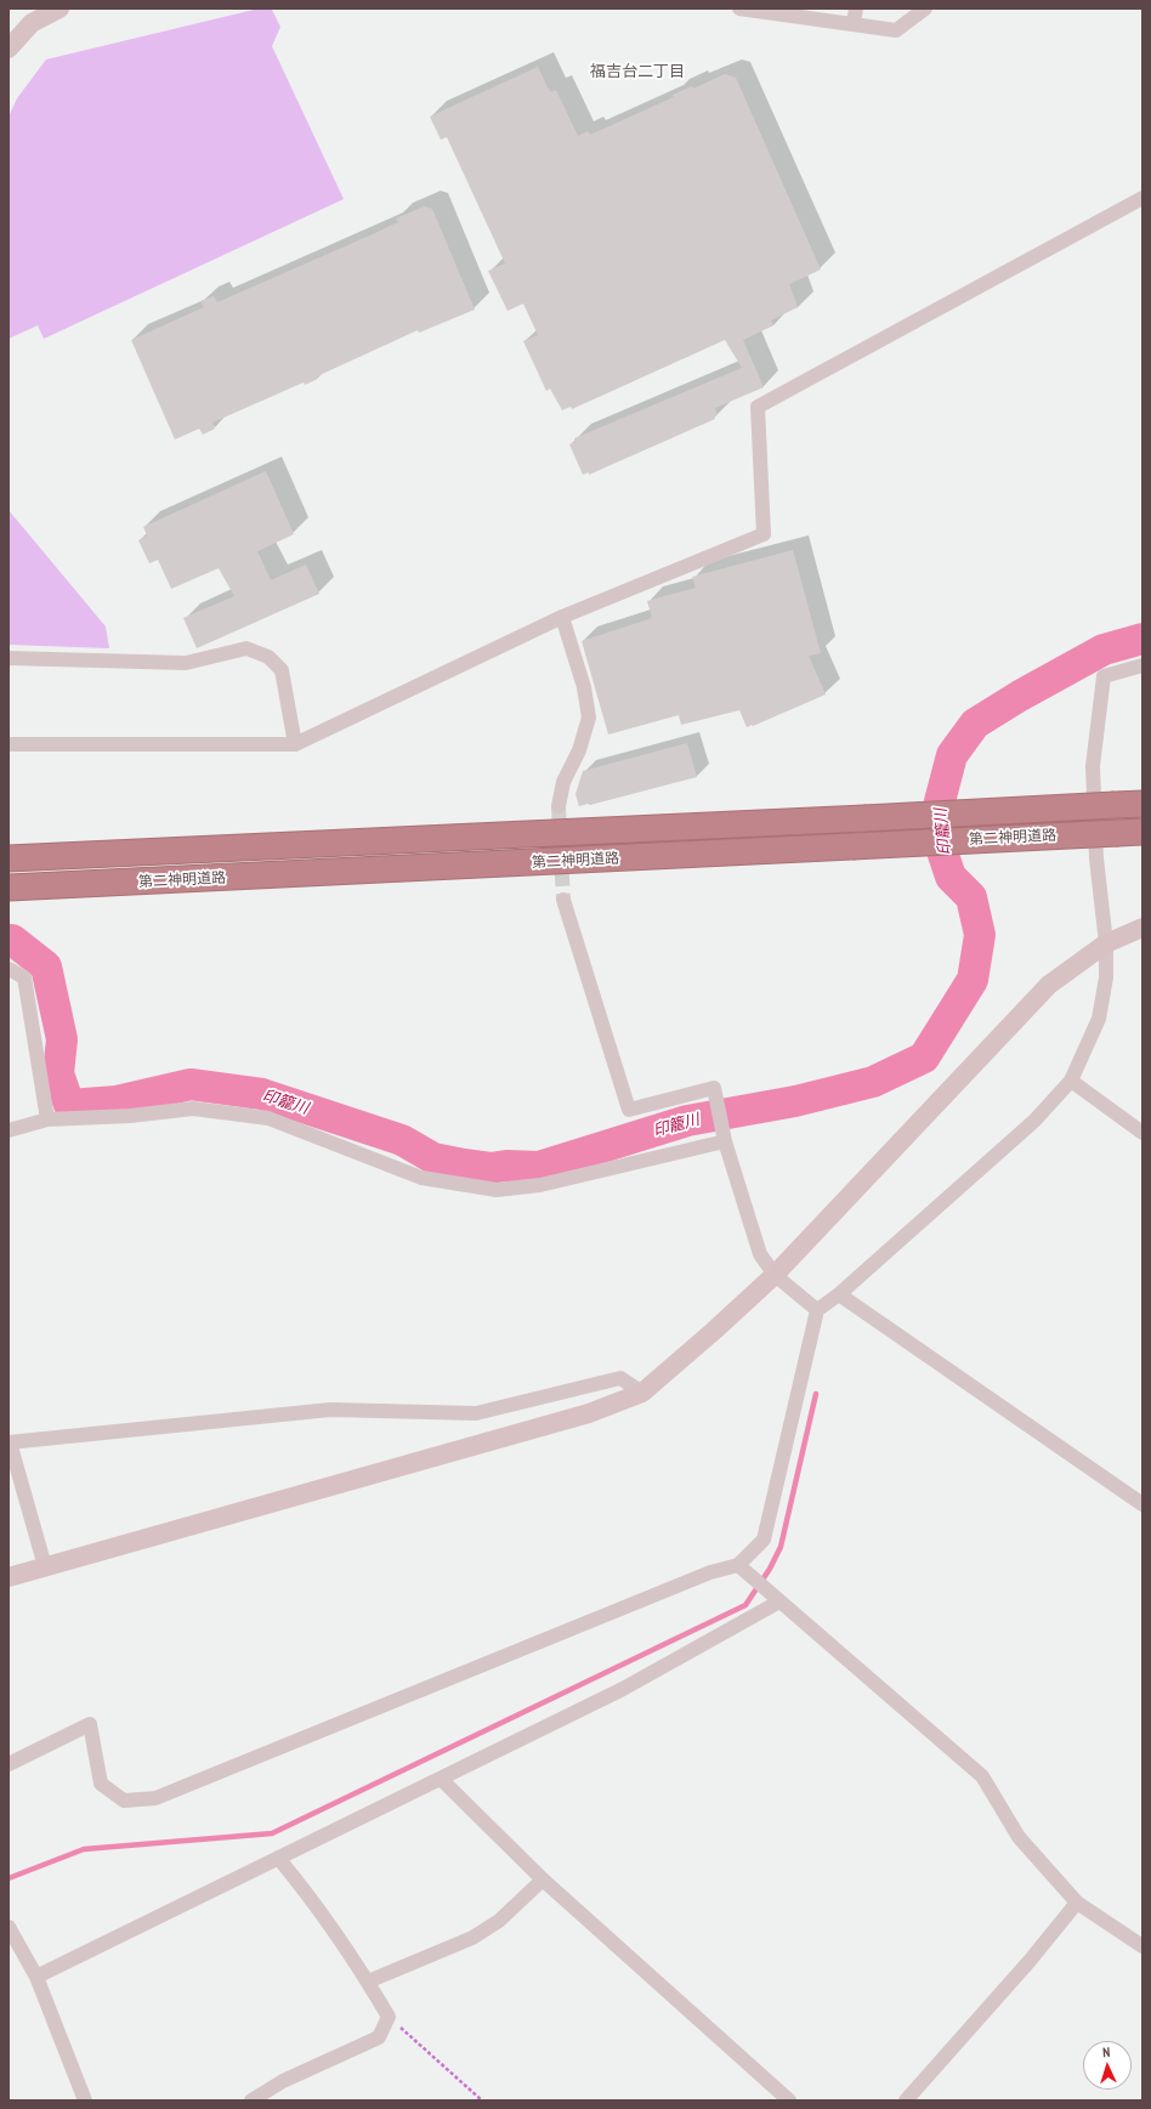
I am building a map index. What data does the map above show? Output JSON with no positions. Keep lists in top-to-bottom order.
{
  "streets": {
    "highway": ["第二神明道路"]
  },
  "districts": ["福吉台二丁目"],
  "water": ["印籠川"],
  "north": "top"
}
